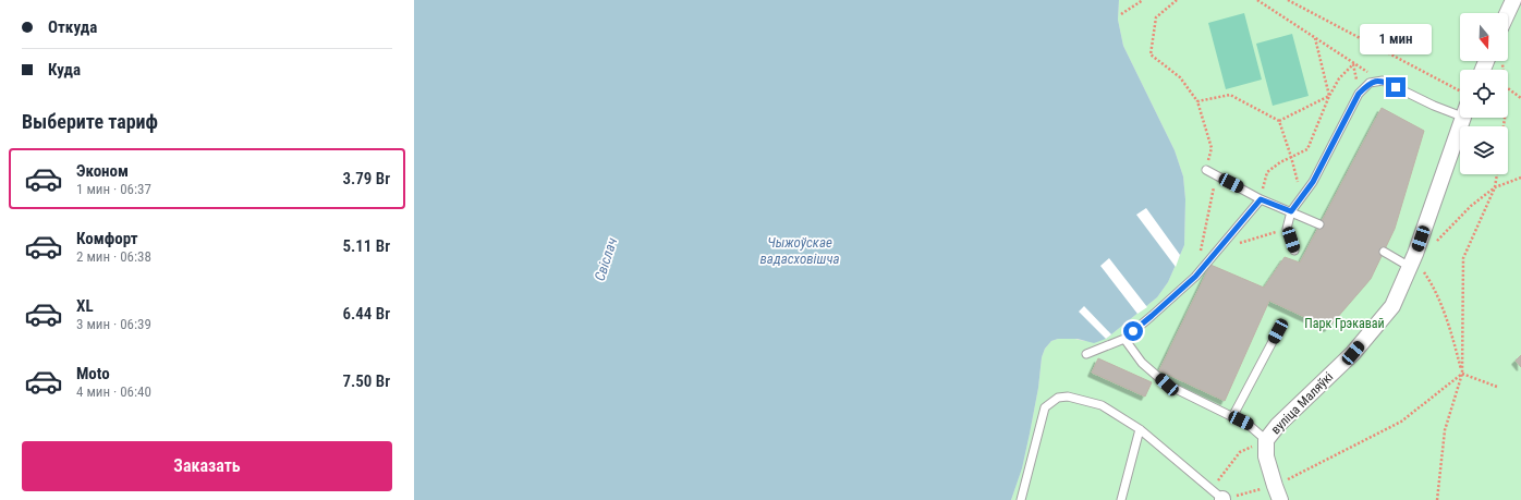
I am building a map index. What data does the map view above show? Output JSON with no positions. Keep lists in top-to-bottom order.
{
  "streets": {
    "street": ["вуліца Маляўкі"]
  },
  "water": ["Чыжоўскае вадасховішча", "Свіслач"],
  "parks": ["Парк Грэкавай"],
  "north": "bottom",
  "page": {
    "banner": ["Откуда", "Куда"],
    "bubble": "1 мин",
    "heading": "Выберите тариф",
    "list": [
      {
        "name": "Эконом",
        "note": "1 мин · 06:37",
        "value": "3.79 Br"
      },
      {
        "name": "Комфорт",
        "note": "2 мин · 06:38",
        "value": "5.11 Br"
      },
      {
        "name": "XL",
        "note": "3 мин · 06:39",
        "value": "6.44 Br"
      },
      {
        "name": "Moto",
        "note": "4 мин · 06:40",
        "value": "7.50 Br"
      }
    ],
    "buttons": "Заказать"
  }
}
